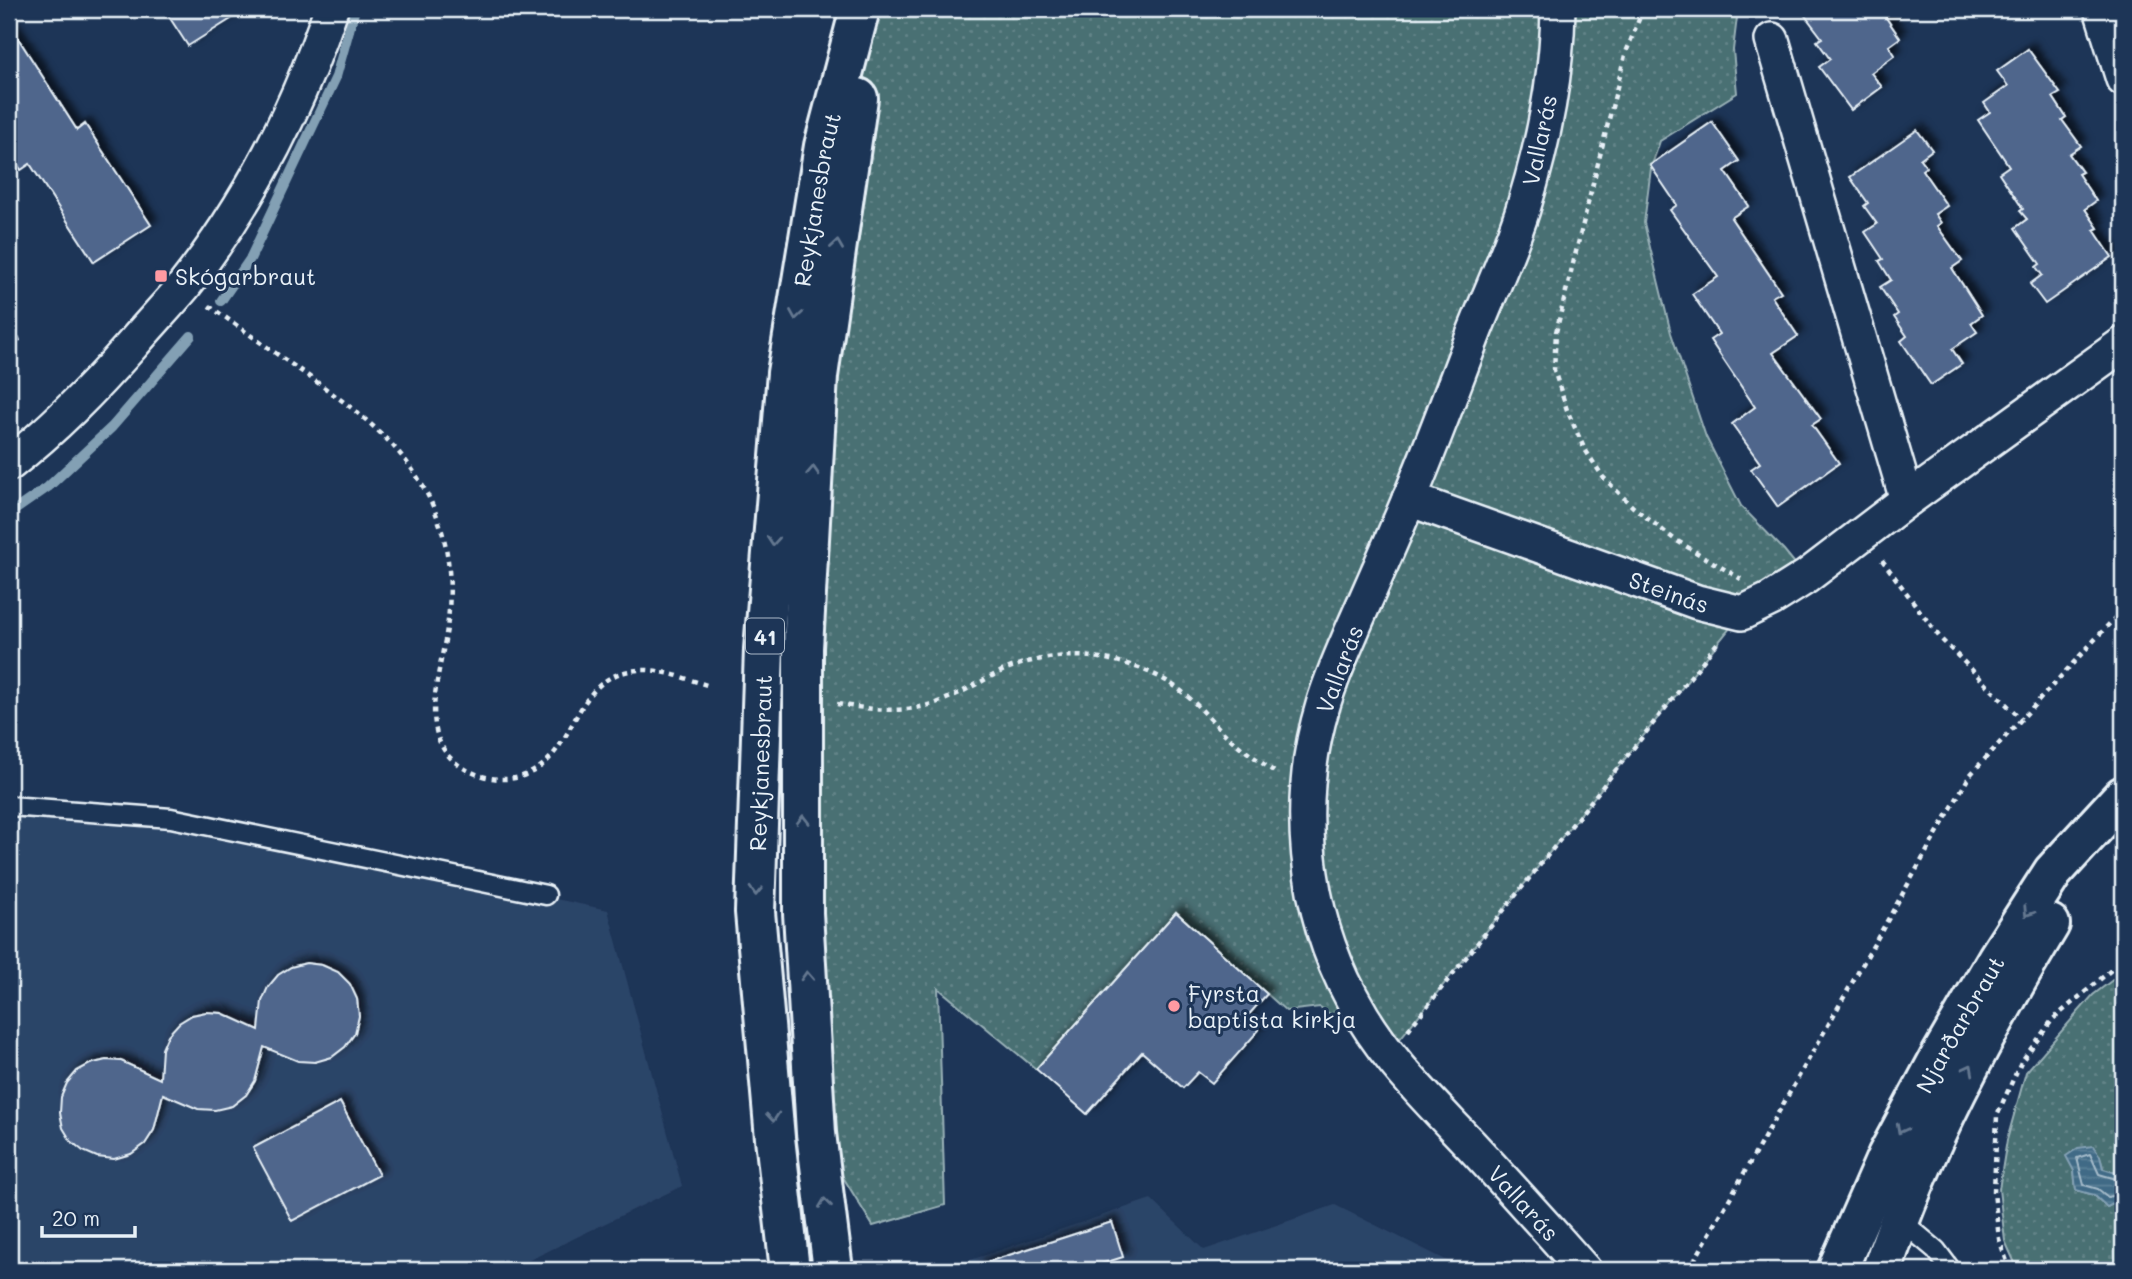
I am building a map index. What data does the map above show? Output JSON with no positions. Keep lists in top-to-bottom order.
{
  "streets": {
    "main road": ["Reykjanesbraut", "41", "Njarðarbraut"],
    "street": ["Vallarás", "Steinás"]
  },
  "crossings": [
    ["Vallarás", "Steinás"]
  ],
  "places": {
    "transit": ["Skógarbraut"],
    "other": ["Fyrsta baptista kirkja"]
  },
  "scale_bar": "20 m"
}
